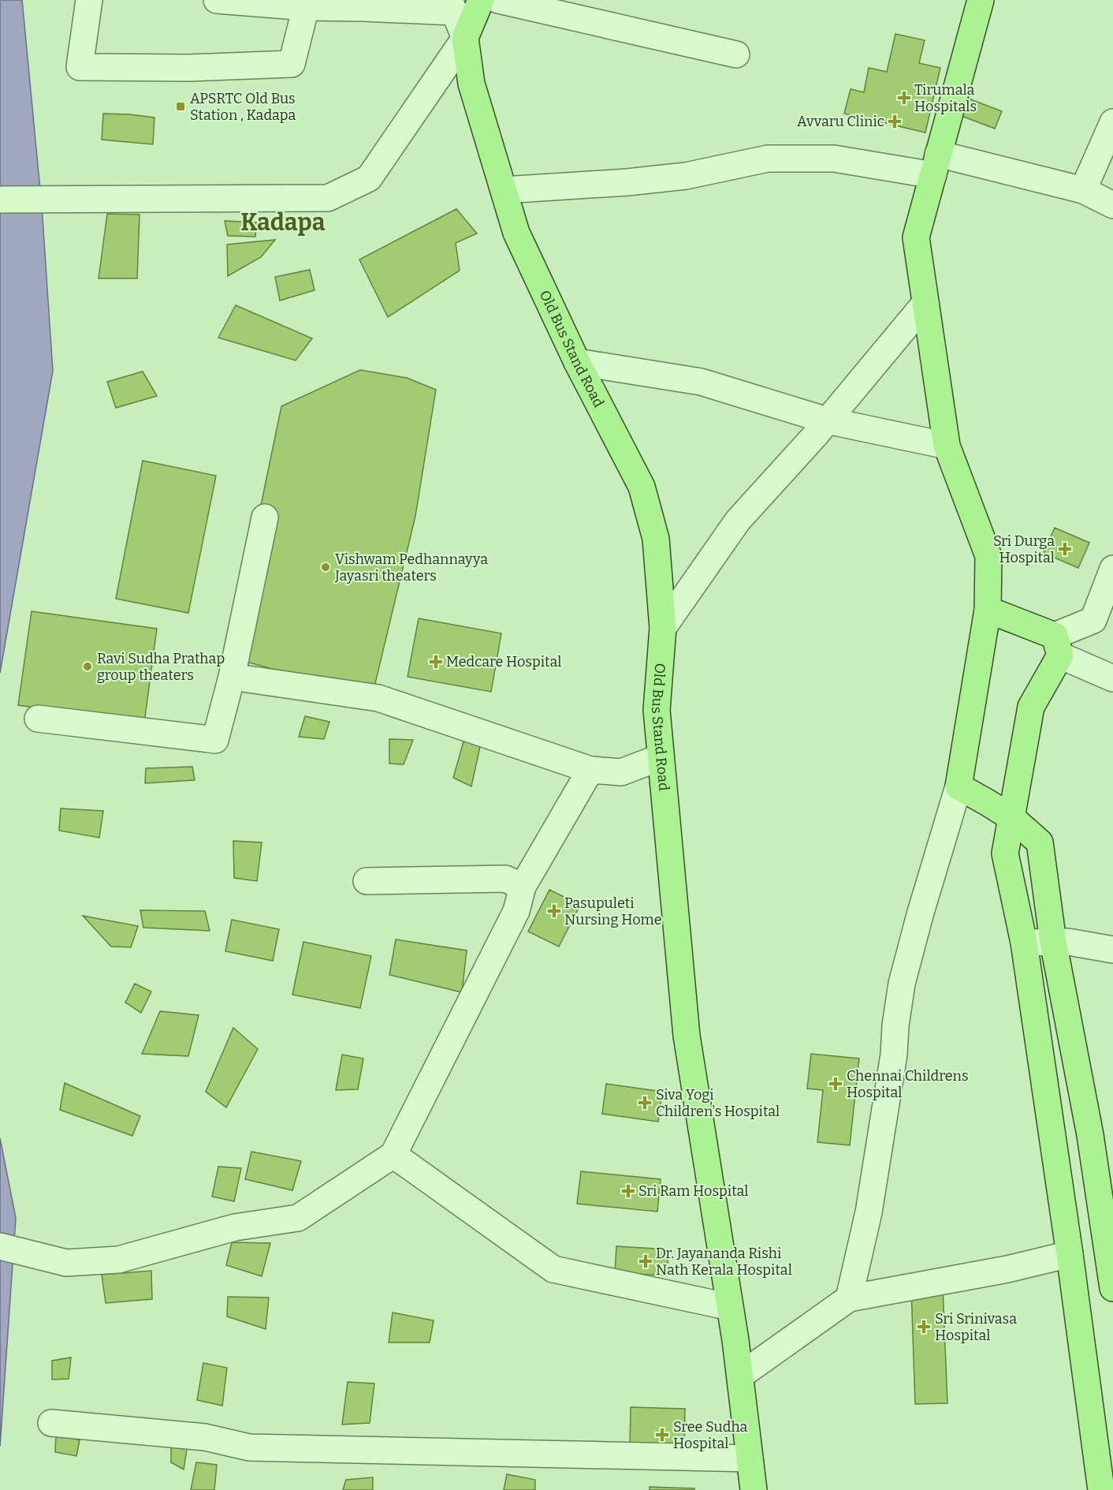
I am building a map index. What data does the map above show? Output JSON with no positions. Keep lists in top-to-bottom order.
{
  "streets": {
    "main road": ["Old Bus Stand Road"]
  },
  "districts": ["Kadapa"],
  "places": {
    "health": [
      "Tirumala Hospitals",
      "Avvaru Clinic",
      "Sri Durga Hospital",
      "Medcare Hospital",
      "Pasupuleti Nursing Home",
      "Chennai Childrens Hospital",
      "Siva Yogi Children's Hospital",
      "Sri Ram Hospital",
      "Dr. Jayananda Rishi Nath Kerala Hospital",
      "Sri Srinivasa Hospital",
      "Sree Sudha Hospital"
    ],
    "transit": ["APSRTC Old Bus Station , Kadapa"],
    "other": ["Vishwam Pedhannayya Jayasri theaters", "Ravi Sudha Prathap group theaters"]
  }
}
